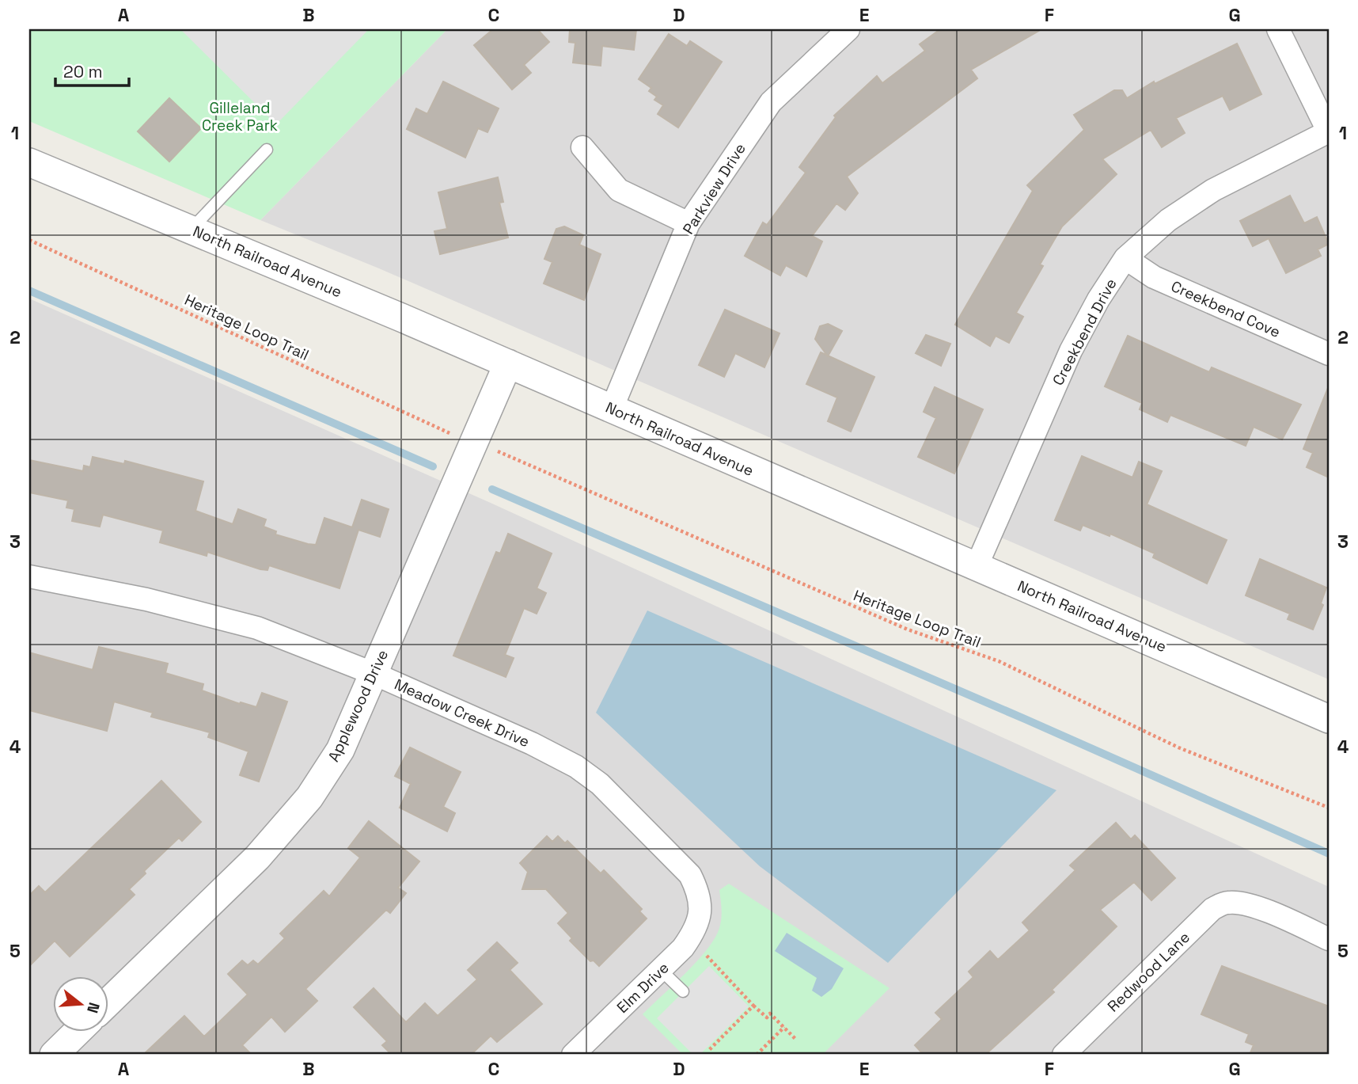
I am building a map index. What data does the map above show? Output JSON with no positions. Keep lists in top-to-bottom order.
{
  "streets": {
    "street": [
      "Parkview Drive",
      "North Railroad Avenue",
      "Creekbend Cove",
      "Creekbend Drive",
      "Applewood Drive",
      "Meadow Creek Drive",
      "Redwood Lane",
      "Elm Drive"
    ],
    "path": ["Heritage Loop Trail"]
  },
  "crossings": [
    ["Parkview Drive", "North Railroad Avenue"],
    ["North Railroad Avenue", "Creekbend Drive"],
    ["North Railroad Avenue", "Applewood Drive"],
    ["Creekbend Cove", "Creekbend Drive"],
    ["Applewood Drive", "Meadow Creek Drive"],
    ["Meadow Creek Drive", "Elm Drive"]
  ],
  "parks": ["Gilleland Creek Park"],
  "scale_bar": "20 m",
  "north": "right",
  "grid": {
    "columns": [
      "A",
      "B",
      "C",
      "D",
      "E",
      "F",
      "G"
    ],
    "rows": [
      "1",
      "2",
      "3",
      "4",
      "5"
    ]
  }
}
